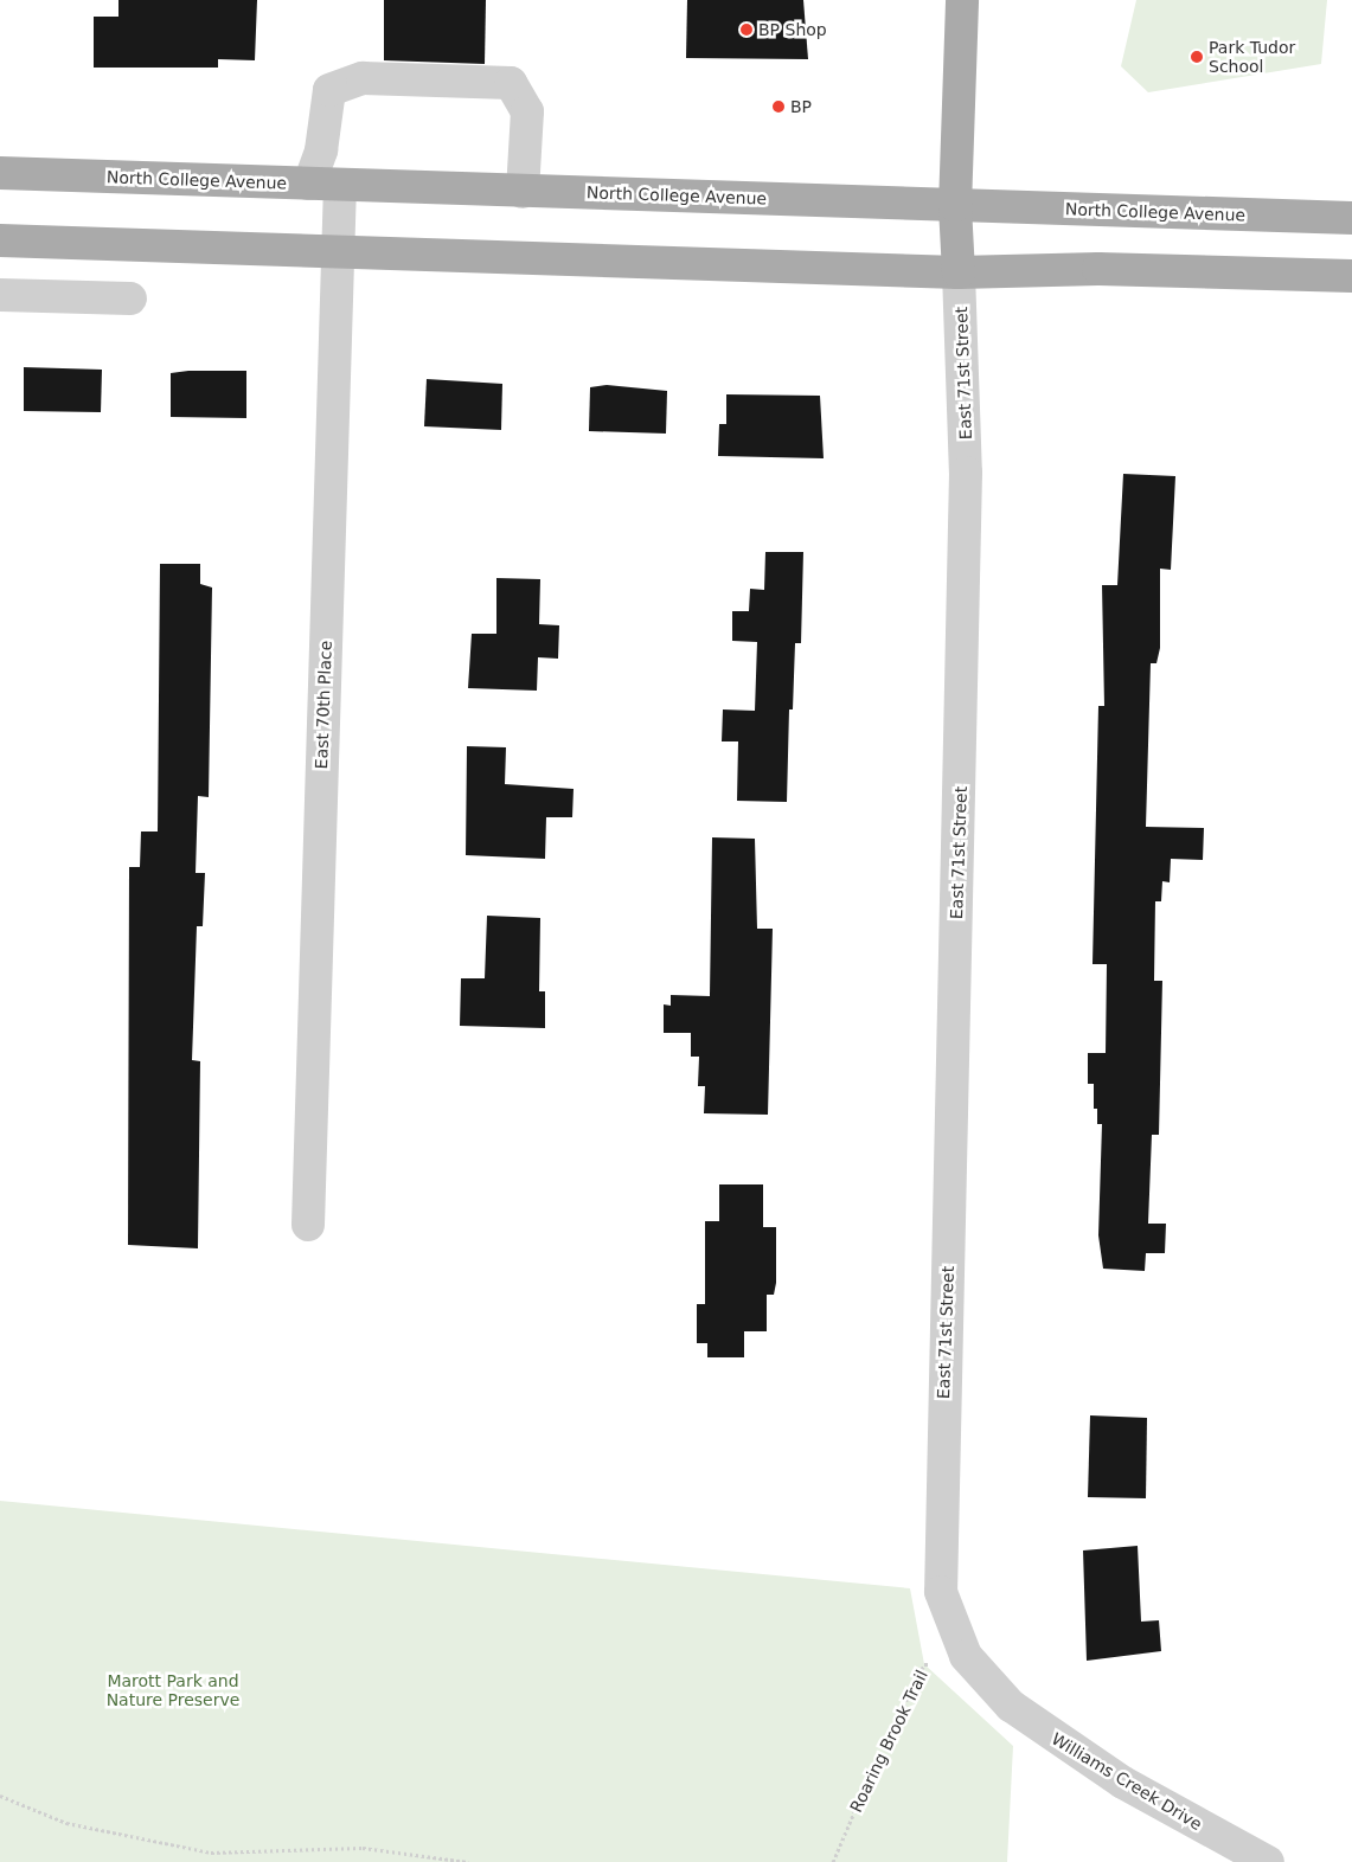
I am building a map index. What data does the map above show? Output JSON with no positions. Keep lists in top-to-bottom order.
{
  "streets": {
    "main road": ["North College Avenue", "East 71st Street"],
    "street": ["East 70th Place", "Williams Creek Drive"],
    "path": ["Roaring Brook Trail"]
  },
  "crossings": [
    ["North College Avenue", "East 71st Street"],
    ["North College Avenue", "East 70th Place"],
    ["East 71st Street", "Roaring Brook Trail"],
    ["East 71st Street", "Williams Creek Drive"],
    ["Roaring Brook Trail", "Williams Creek Drive"]
  ],
  "parks": ["Marott Park and Nature Preserve"],
  "places": ["BP Shop", "Park Tudor School", "BP"]
}
